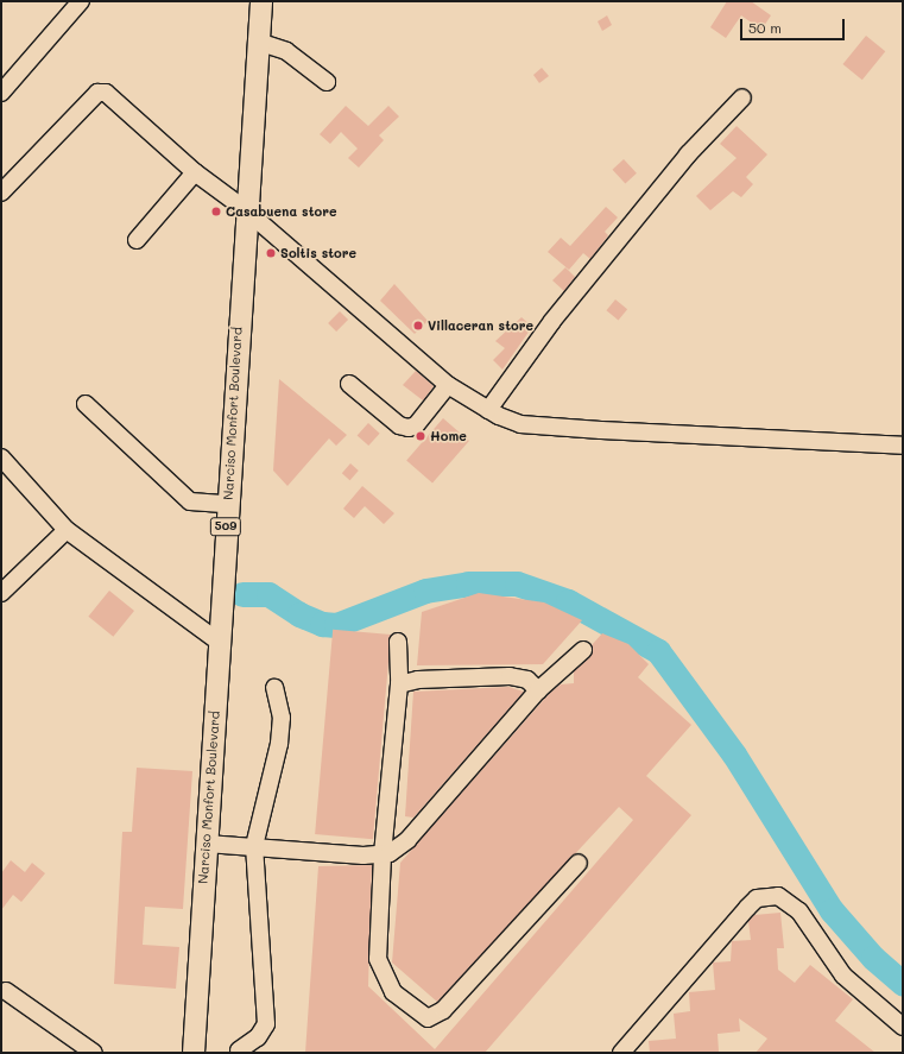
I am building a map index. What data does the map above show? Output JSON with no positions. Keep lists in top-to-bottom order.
{
  "streets": {
    "main road": ["Narciso Monfort Boulevard", "509"]
  },
  "places": [
    "Casabuena store",
    "Soltis store",
    "Villaceran store",
    "Home"
  ],
  "scale_bar": "50 m"
}
